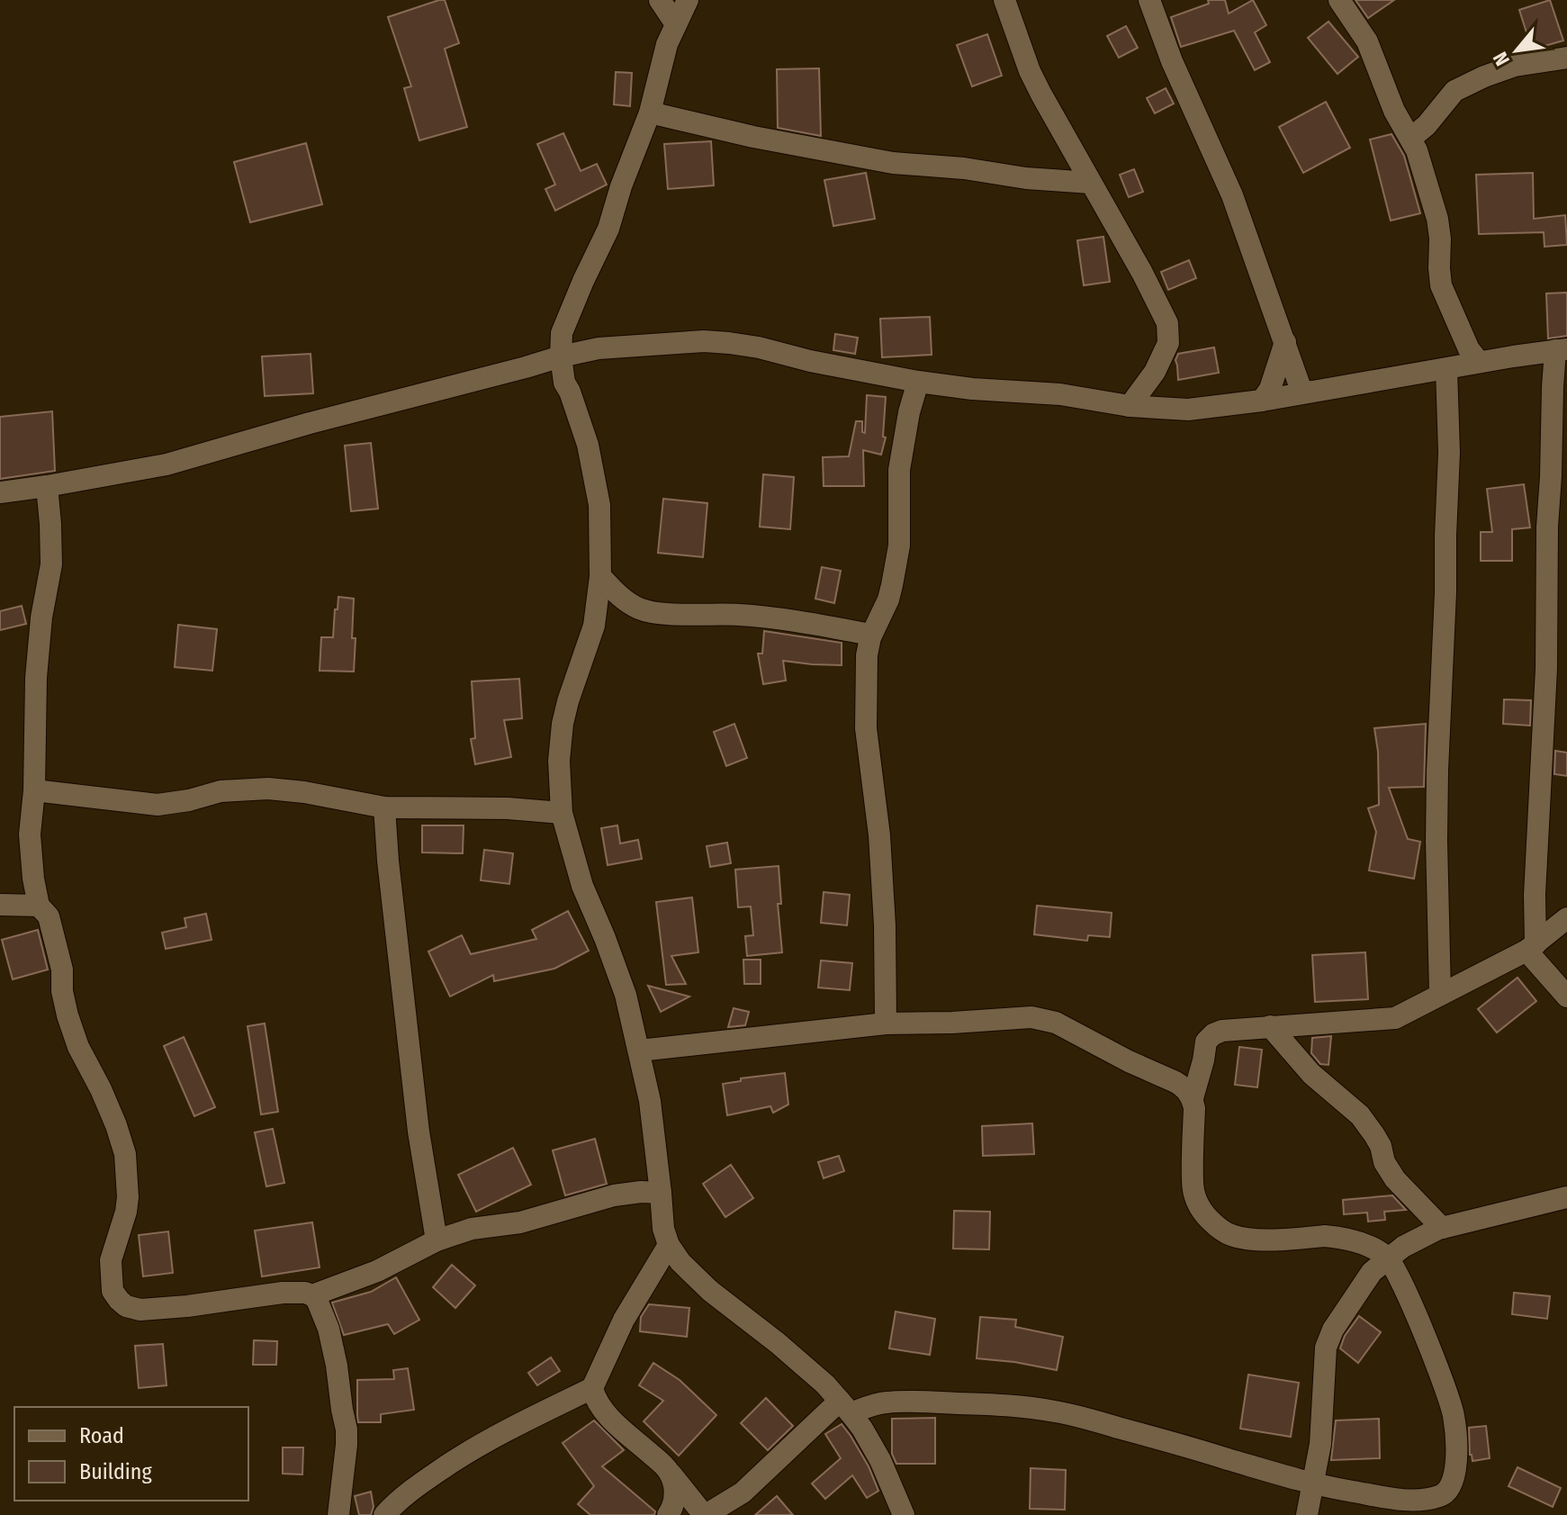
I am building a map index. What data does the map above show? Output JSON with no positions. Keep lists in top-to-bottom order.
{
  "legend": ["Road", "Building"],
  "north": "bottom left"
}
